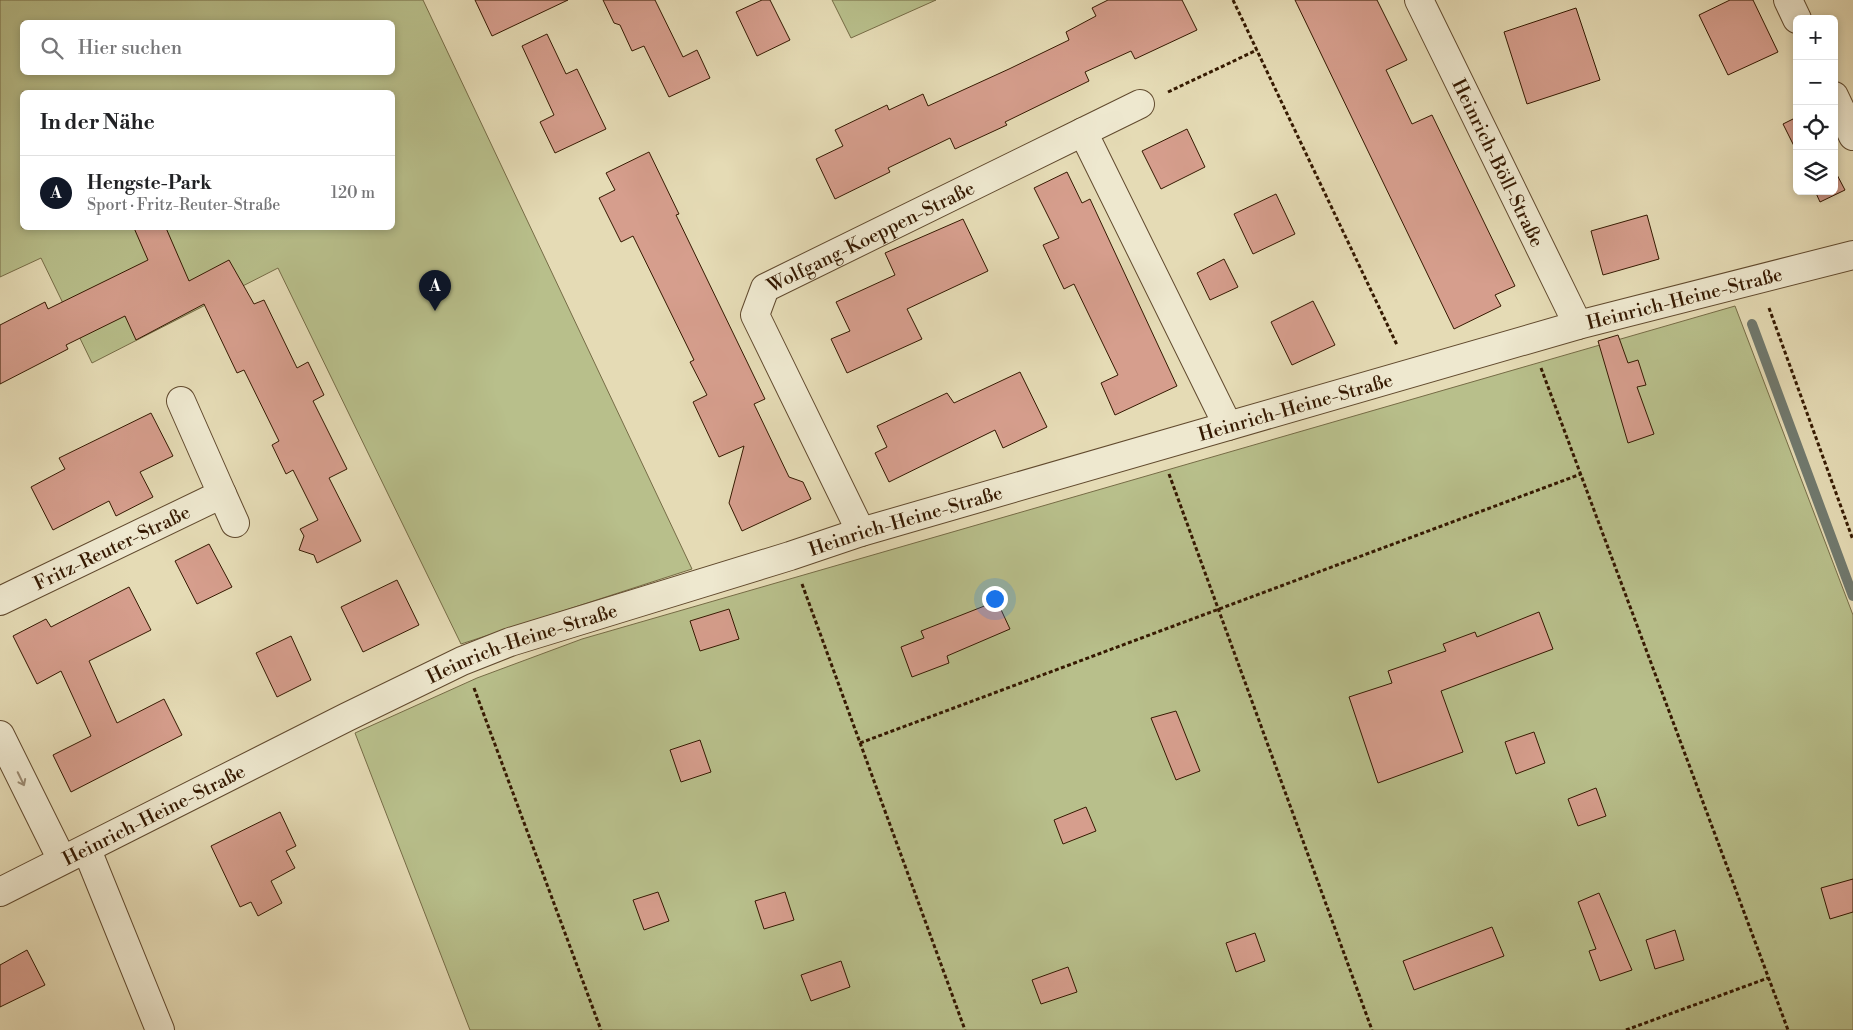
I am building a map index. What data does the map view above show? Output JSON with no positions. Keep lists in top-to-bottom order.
{
  "streets": {
    "street": [
      "Heinrich-Böll-Straße",
      "Wolfgang-Koeppen-Straße",
      "Heinrich-Heine-Straße",
      "Fritz-Reuter-Straße"
    ]
  },
  "crossings": [
    ["Heinrich-Böll-Straße", "Heinrich-Heine-Straße"],
    ["Wolfgang-Koeppen-Straße", "Heinrich-Heine-Straße"]
  ],
  "page": {
    "map_buttons": ["+", "−"],
    "search": "Hier suchen",
    "heading": "In der Nähe",
    "list": [
      {
        "mark": "A",
        "name": "Hengste-Park",
        "note": "Sport · Fritz-Reuter-Straße",
        "value": "120 m"
      }
    ],
    "pins": "A"
  }
}
